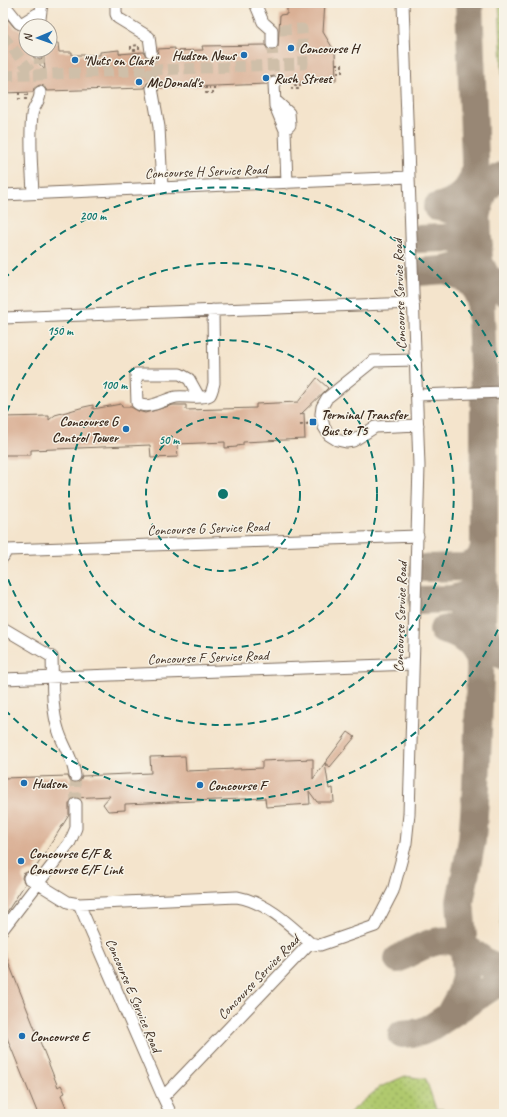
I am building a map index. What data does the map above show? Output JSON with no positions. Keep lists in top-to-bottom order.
{
  "streets": {
    "lane": [
      "Concourse H Service Road",
      "Concourse Service Road",
      "Concourse G Service Road",
      "Concourse F Service Road",
      "Concourse E Service Road"
    ]
  },
  "crossings": [
    ["Concourse H Service Road", "Concourse Service Road"],
    ["Concourse Service Road", "Concourse G Service Road"],
    ["Concourse Service Road", "Concourse F Service Road"],
    ["Concourse Service Road", "Concourse E Service Road"]
  ],
  "places": {
    "other": [
      "Concourse H",
      "Hudson News",
      "\"Nuts on Clark\"",
      "Rush Street",
      "McDonald's",
      "Concourse G Control Tower",
      "Hudson",
      "Concourse F",
      "Concourse E/F & Concourse E/F Link",
      "Concourse E"
    ],
    "transit": ["Terminal Transfer Bus to T5"]
  },
  "north": "left",
  "rings": [
    "200 m",
    "150 m",
    "100 m",
    "50 m"
  ]
}
